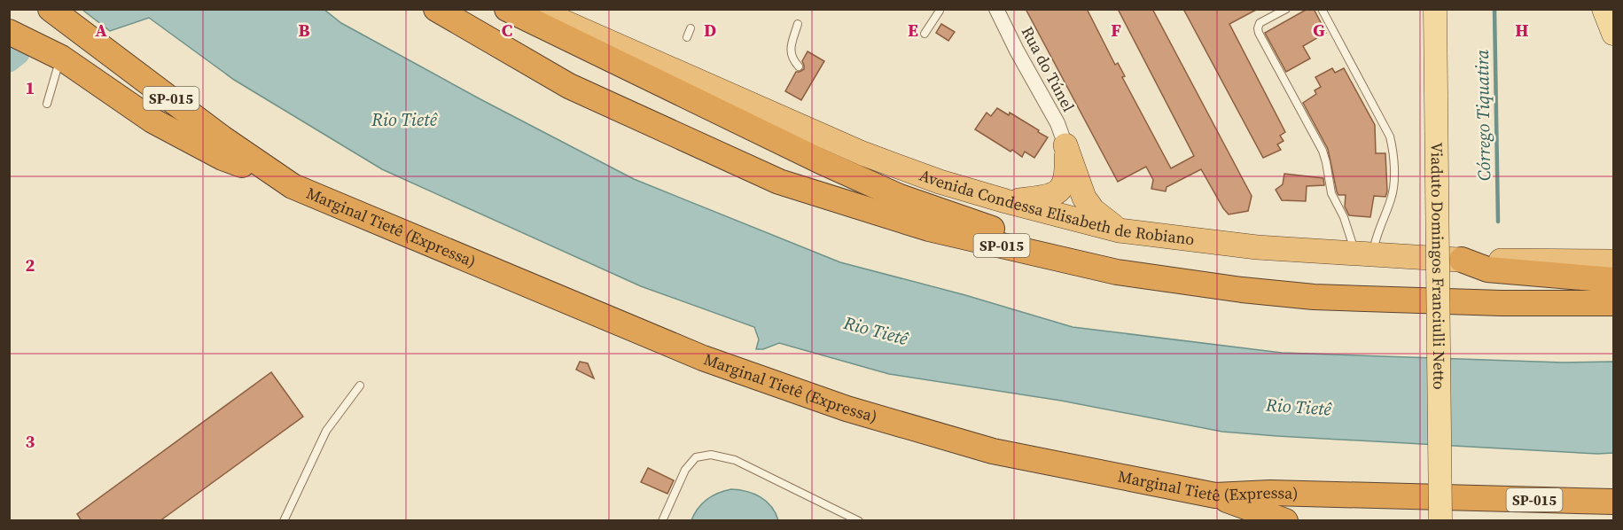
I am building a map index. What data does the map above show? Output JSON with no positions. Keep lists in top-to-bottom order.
{
  "streets": {
    "highway": ["SP-015", "Avenida Condessa Elisabeth de Robiano", "Marginal Tietê (Expressa)"],
    "main road": ["Viaduto Domingos Franciulli Netto"],
    "street": ["Rua do Túnel"]
  },
  "water": ["Córrego Tiquatira", "Rio Tietê"],
  "grid": {
    "columns": [
      "A",
      "B",
      "C",
      "D",
      "E",
      "F",
      "G",
      "H"
    ],
    "rows": ["1", "2", "3"]
  }
}
